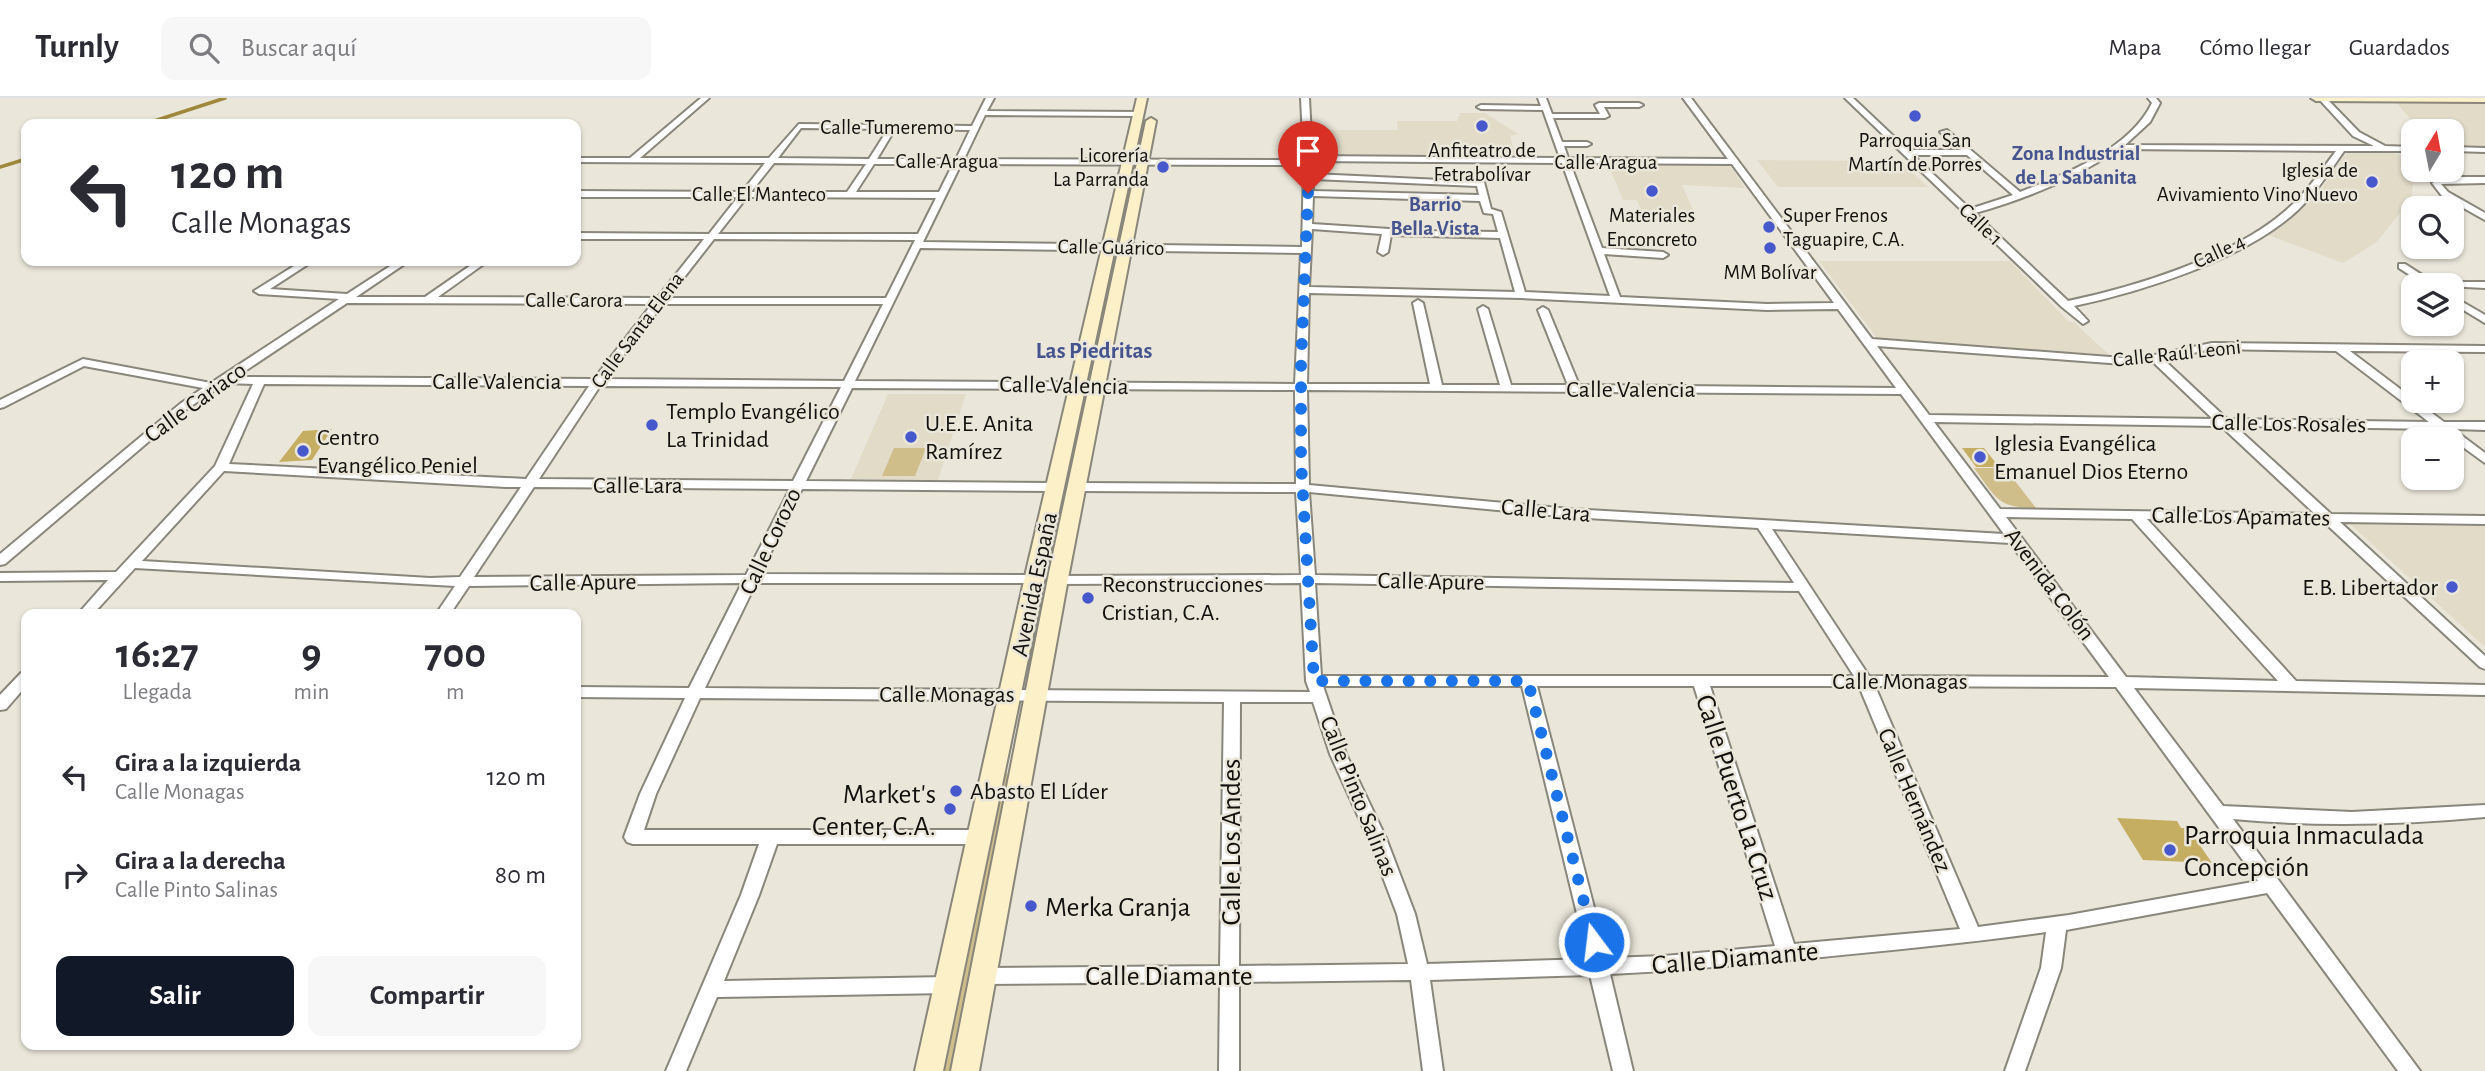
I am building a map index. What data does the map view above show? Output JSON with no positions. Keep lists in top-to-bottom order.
{
  "streets": {
    "main road": ["Avenida España"],
    "street": [
      "Calle Tumeremo",
      "Calle Aragua",
      "Calle El Manteco",
      "Calle 1",
      "Calle Guárico",
      "Calle 4",
      "Calle Carora",
      "Calle Santa Elena",
      "Calle Raúl Leoni",
      "Calle Valencia",
      "Calle Cariaco",
      "Calle Los Rosales",
      "Calle Lara",
      "Calle Los Apamates",
      "Calle Corozo",
      "Calle Apure",
      "Avenida Colón",
      "Calle Monagas",
      "Calle Pinto Salinas",
      "Calle Puerto La Cruz",
      "Calle Hernández",
      "Calle Los Andes",
      "Calle Diamante"
    ]
  },
  "crossings": [
    ["Calle Tumeremo", "Calle Santa Elena"],
    ["Calle Tumeremo", "Calle Corozo"],
    ["Calle Tumeremo", "Avenida España"],
    ["Calle Aragua", "Calle Santa Elena"],
    ["Calle Aragua", "Calle Corozo"],
    ["Calle Aragua", "Avenida España"],
    ["Calle Aragua", "Avenida Colón"],
    ["Calle Aragua", "Calle Pinto Salinas"],
    ["Calle El Manteco", "Calle Santa Elena"],
    ["Calle El Manteco", "Calle Corozo"],
    ["Calle 1", "Calle 4"],
    ["Calle Guárico", "Calle Santa Elena"],
    ["Calle Guárico", "Calle Corozo"],
    ["Calle Guárico", "Avenida España"],
    ["Calle Guárico", "Calle Pinto Salinas"],
    ["Calle Carora", "Calle Santa Elena"],
    ["Calle Carora", "Calle Cariaco"],
    ["Calle Carora", "Calle Corozo"],
    ["Calle Santa Elena", "Calle Valencia"],
    ["Calle Santa Elena", "Calle Lara"],
    ["Calle Santa Elena", "Calle Apure"],
    ["Calle Raúl Leoni", "Avenida Colón"],
    ["Calle Valencia", "Calle Cariaco"],
    ["Calle Valencia", "Calle Corozo"],
    ["Calle Valencia", "Avenida España"],
    ["Calle Valencia", "Avenida Colón"],
    ["Calle Valencia", "Calle Pinto Salinas"],
    ["Calle Los Rosales", "Avenida Colón"],
    ["Calle Lara", "Calle Corozo"],
    ["Calle Lara", "Avenida España"],
    ["Calle Lara", "Avenida Colón"],
    ["Calle Lara", "Calle Pinto Salinas"],
    ["Calle Lara", "Calle Hernández"],
    ["Calle Los Apamates", "Avenida Colón"],
    ["Calle Corozo", "Calle Apure"],
    ["Calle Corozo", "Calle Monagas"],
    ["Calle Apure", "Avenida España"],
    ["Calle Apure", "Calle Pinto Salinas"],
    ["Calle Apure", "Calle Hernández"],
    ["Avenida España", "Calle Monagas"],
    ["Avenida España", "Calle Diamante"],
    ["Avenida Colón", "Calle Monagas"],
    ["Avenida Colón", "Calle Diamante"],
    ["Calle Monagas", "Calle Pinto Salinas"],
    ["Calle Monagas", "Calle Puerto La Cruz"],
    ["Calle Monagas", "Calle Hernández"],
    ["Calle Monagas", "Calle Los Andes"],
    ["Calle Pinto Salinas", "Calle Diamante"],
    ["Calle Puerto La Cruz", "Calle Diamante"],
    ["Calle Hernández", "Calle Diamante"],
    ["Calle Los Andes", "Calle Diamante"]
  ],
  "districts": ["Zona Industrial de La Sabanita", "Barrio Bella Vista", "Las Piedritas"],
  "places": [
    "Parroquia San Martín de Porres",
    "Anfiteatro de Fetrabolívar",
    "Licorería La Parranda",
    "Iglesia de Avivamiento Vino Nuevo",
    "Materiales Enconcreto",
    "Super Frenos Taguapire, C.A.",
    "MM Bolívar",
    "Templo Evangélico La Trinidad",
    "U.E.E. Anita Ramírez",
    "Centro Evangélico Peniel",
    "Iglesia Evangélica Emanuel Dios Eterno",
    "E.B. Libertador",
    "Reconstrucciones Cristian, C.A.",
    "Abasto El Líder",
    "Market's Center, C.A.",
    "Parroquia Inmaculada Concepción",
    "Merka Granja"
  ],
  "north": "top",
  "page": {
    "header": "Turnly",
    "search": "Buscar aquí",
    "nav": ["Mapa", "Cómo llegar", "Guardados"],
    "map_buttons": ["+", "−"],
    "turn": ["120 m", "Calle Monagas"],
    "eta": [
      "16:27",
      "Llegada",
      "9",
      "min",
      "700",
      "m"
    ],
    "list": [
      {
        "name": "Gira a la izquierda",
        "note": "Calle Monagas",
        "value": "120 m"
      },
      {
        "name": "Gira a la derecha",
        "note": "Calle Pinto Salinas",
        "value": "80 m"
      }
    ],
    "buttons": ["Salir", "Compartir"]
  }
}
